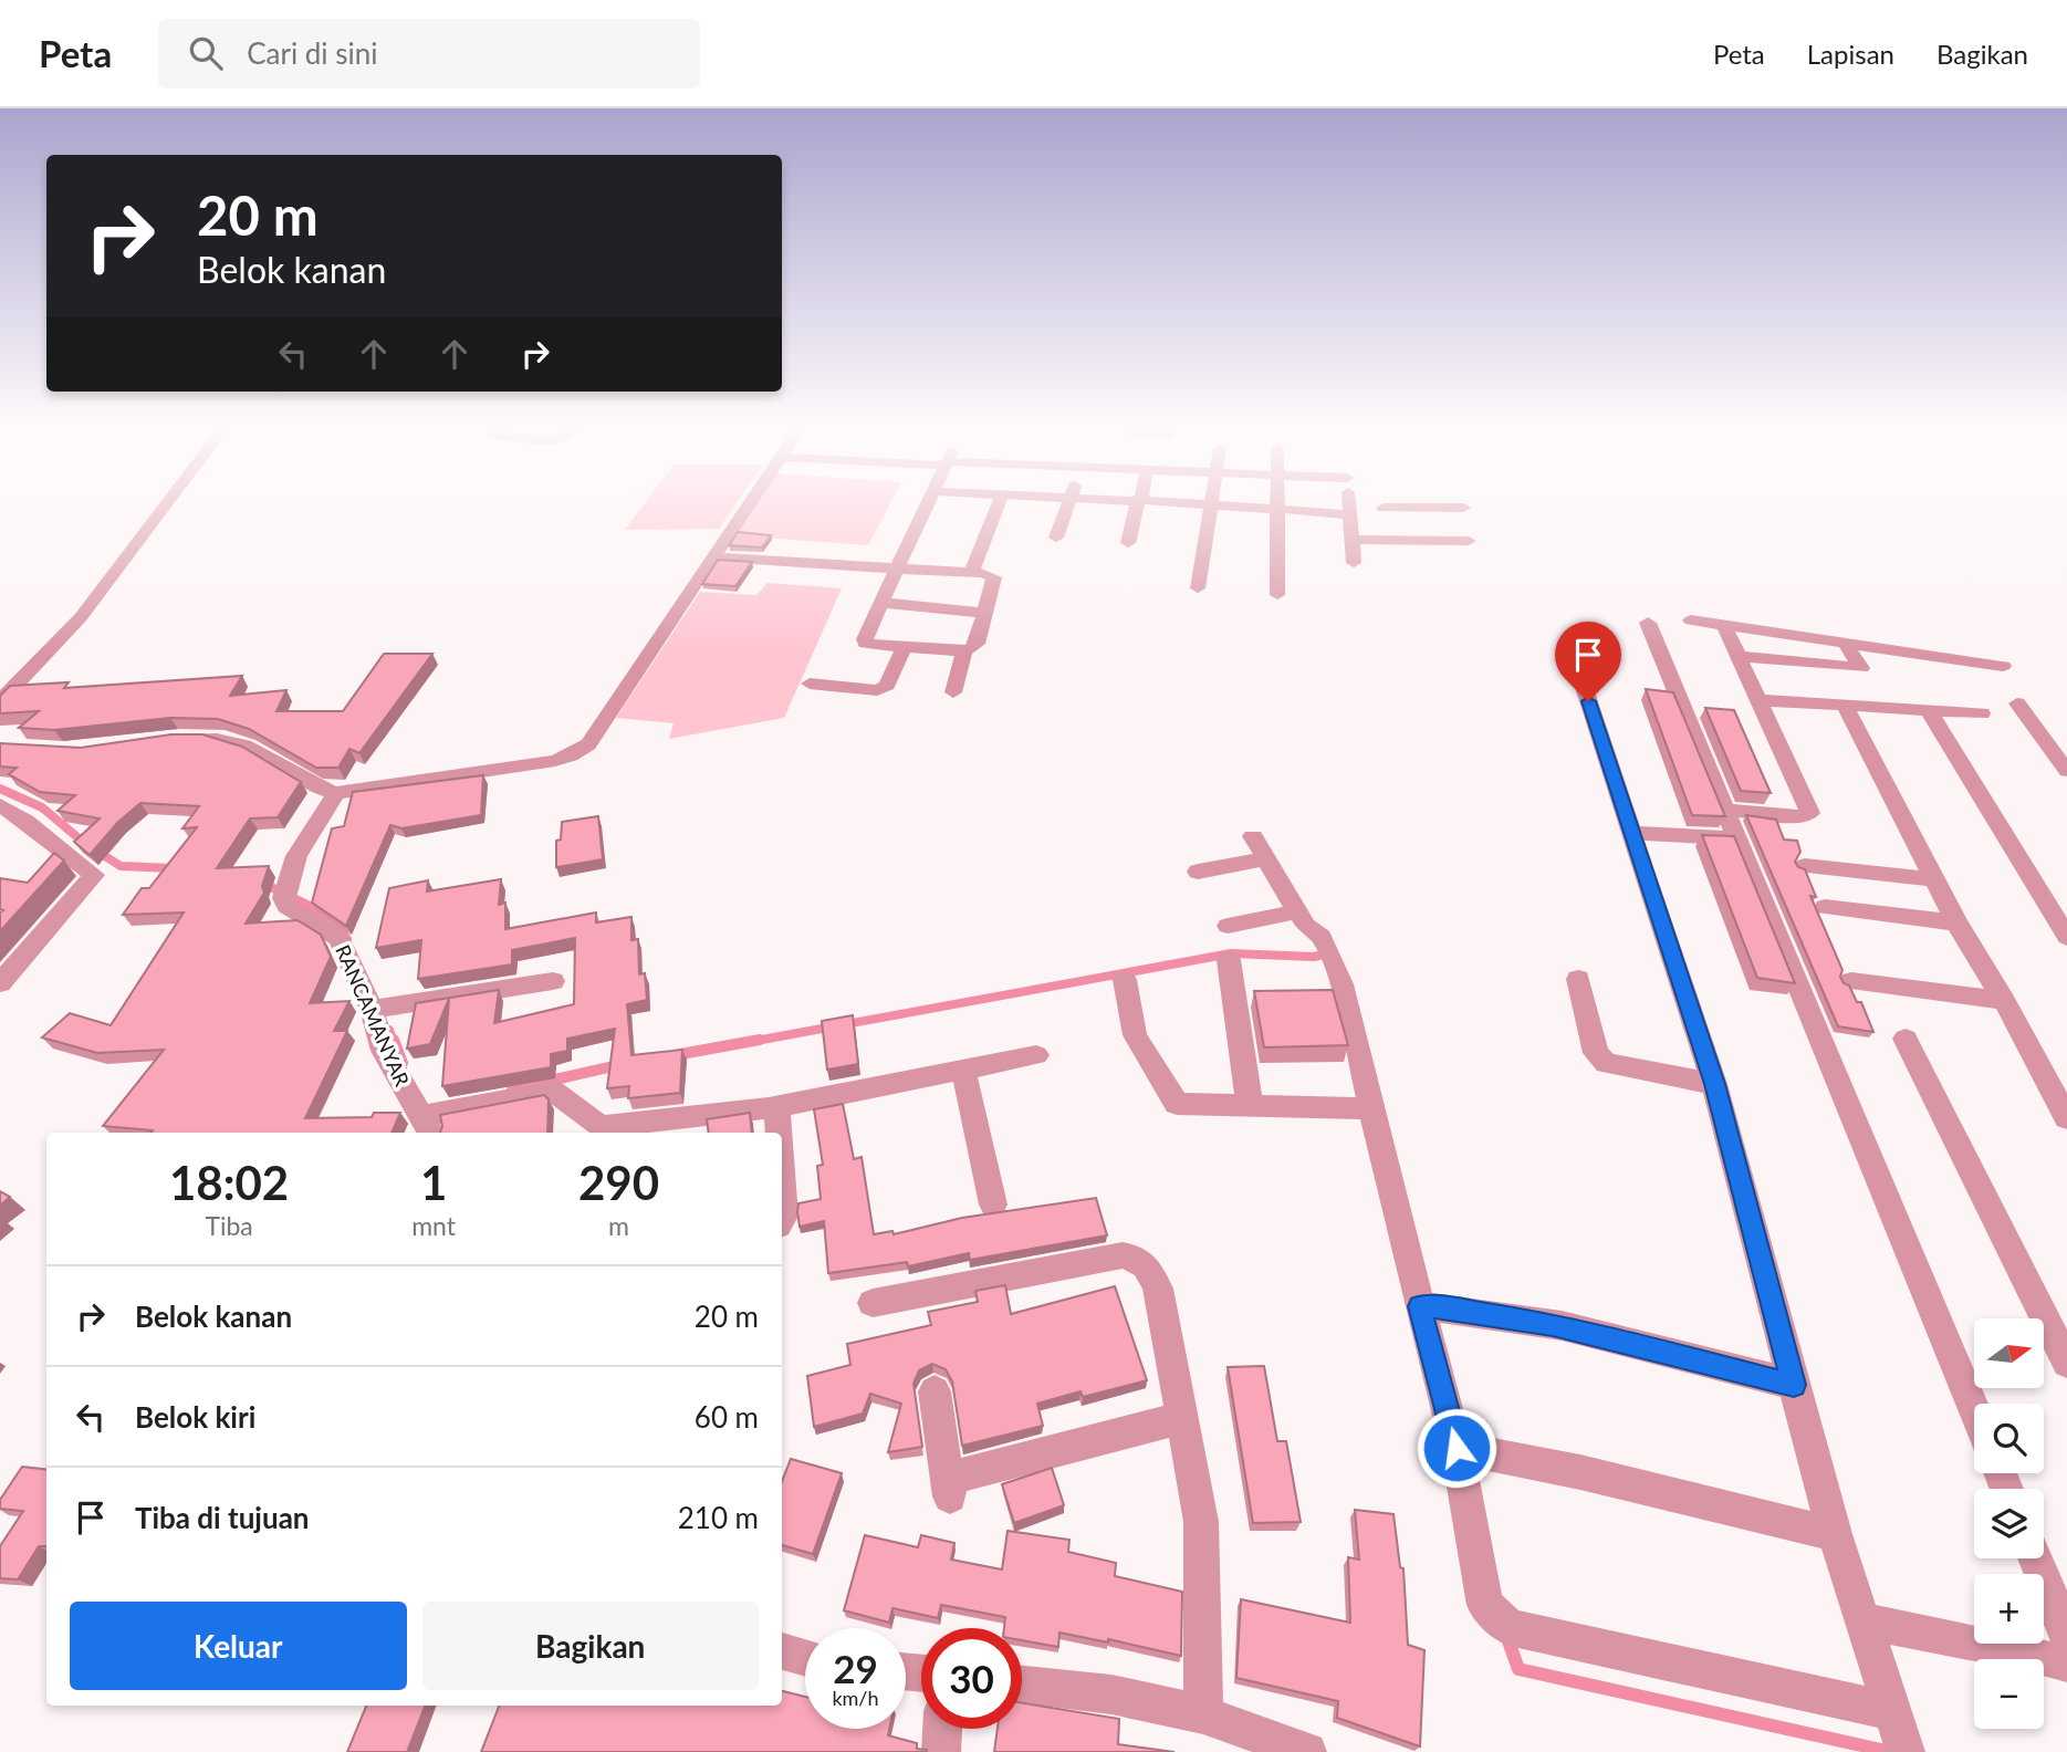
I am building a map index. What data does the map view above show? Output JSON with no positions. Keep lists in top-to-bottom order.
{
  "streets": {
    "street": ["RANCAMANYAR"]
  },
  "north": "right",
  "page": {
    "header": "Peta",
    "search": "Cari di sini",
    "nav": ["Peta", "Lapisan", "Bagikan"],
    "turn": ["20 m", "Belok kanan"],
    "eta": [
      "18:02",
      "Tiba",
      "1",
      "mnt",
      "290",
      "m"
    ],
    "list": [
      {
        "name": "Belok kanan",
        "value": "20 m"
      },
      {
        "name": "Belok kiri",
        "value": "60 m"
      },
      {
        "name": "Tiba di tujuan",
        "value": "210 m"
      }
    ],
    "map_buttons": ["+", "−"],
    "buttons": ["Keluar", "Bagikan"],
    "speed": "29 km/h",
    "limit": "30"
  }
}
